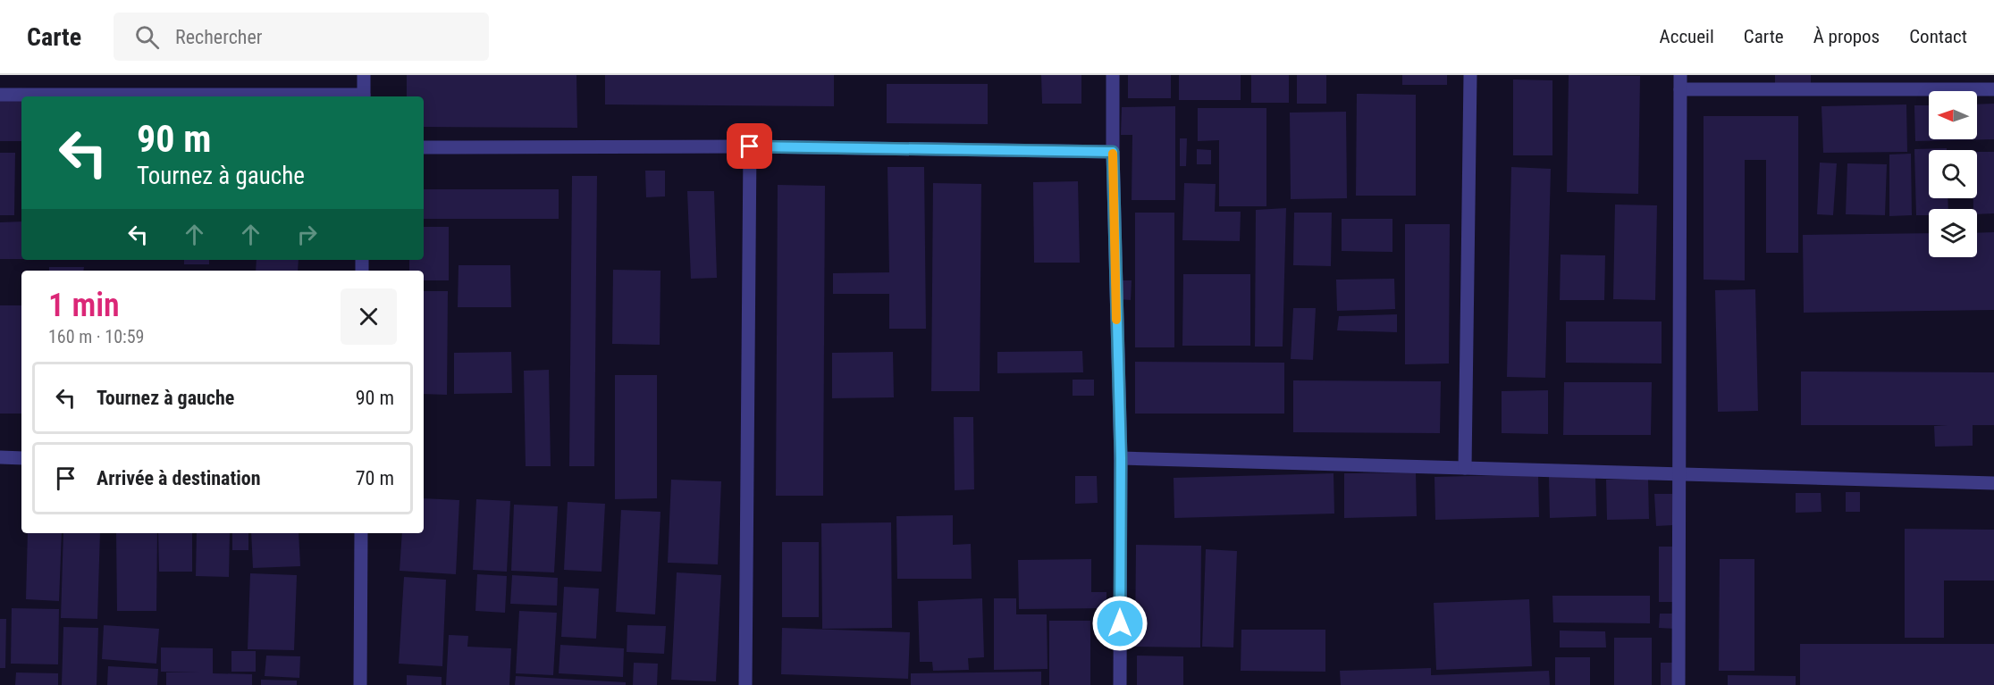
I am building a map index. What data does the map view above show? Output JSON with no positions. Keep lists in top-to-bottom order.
{
  "north": "left",
  "page": {
    "header": "Carte",
    "search": "Rechercher",
    "nav": [
      "Accueil",
      "Carte",
      "À propos",
      "Contact"
    ],
    "turn": ["90 m", "Tournez à gauche"],
    "heading": ["1 min", "160 m · 10:59"],
    "list": [
      {
        "name": "Tournez à gauche",
        "value": "90 m"
      },
      {
        "name": "Arrivée à destination",
        "value": "70 m"
      }
    ]
  }
}
